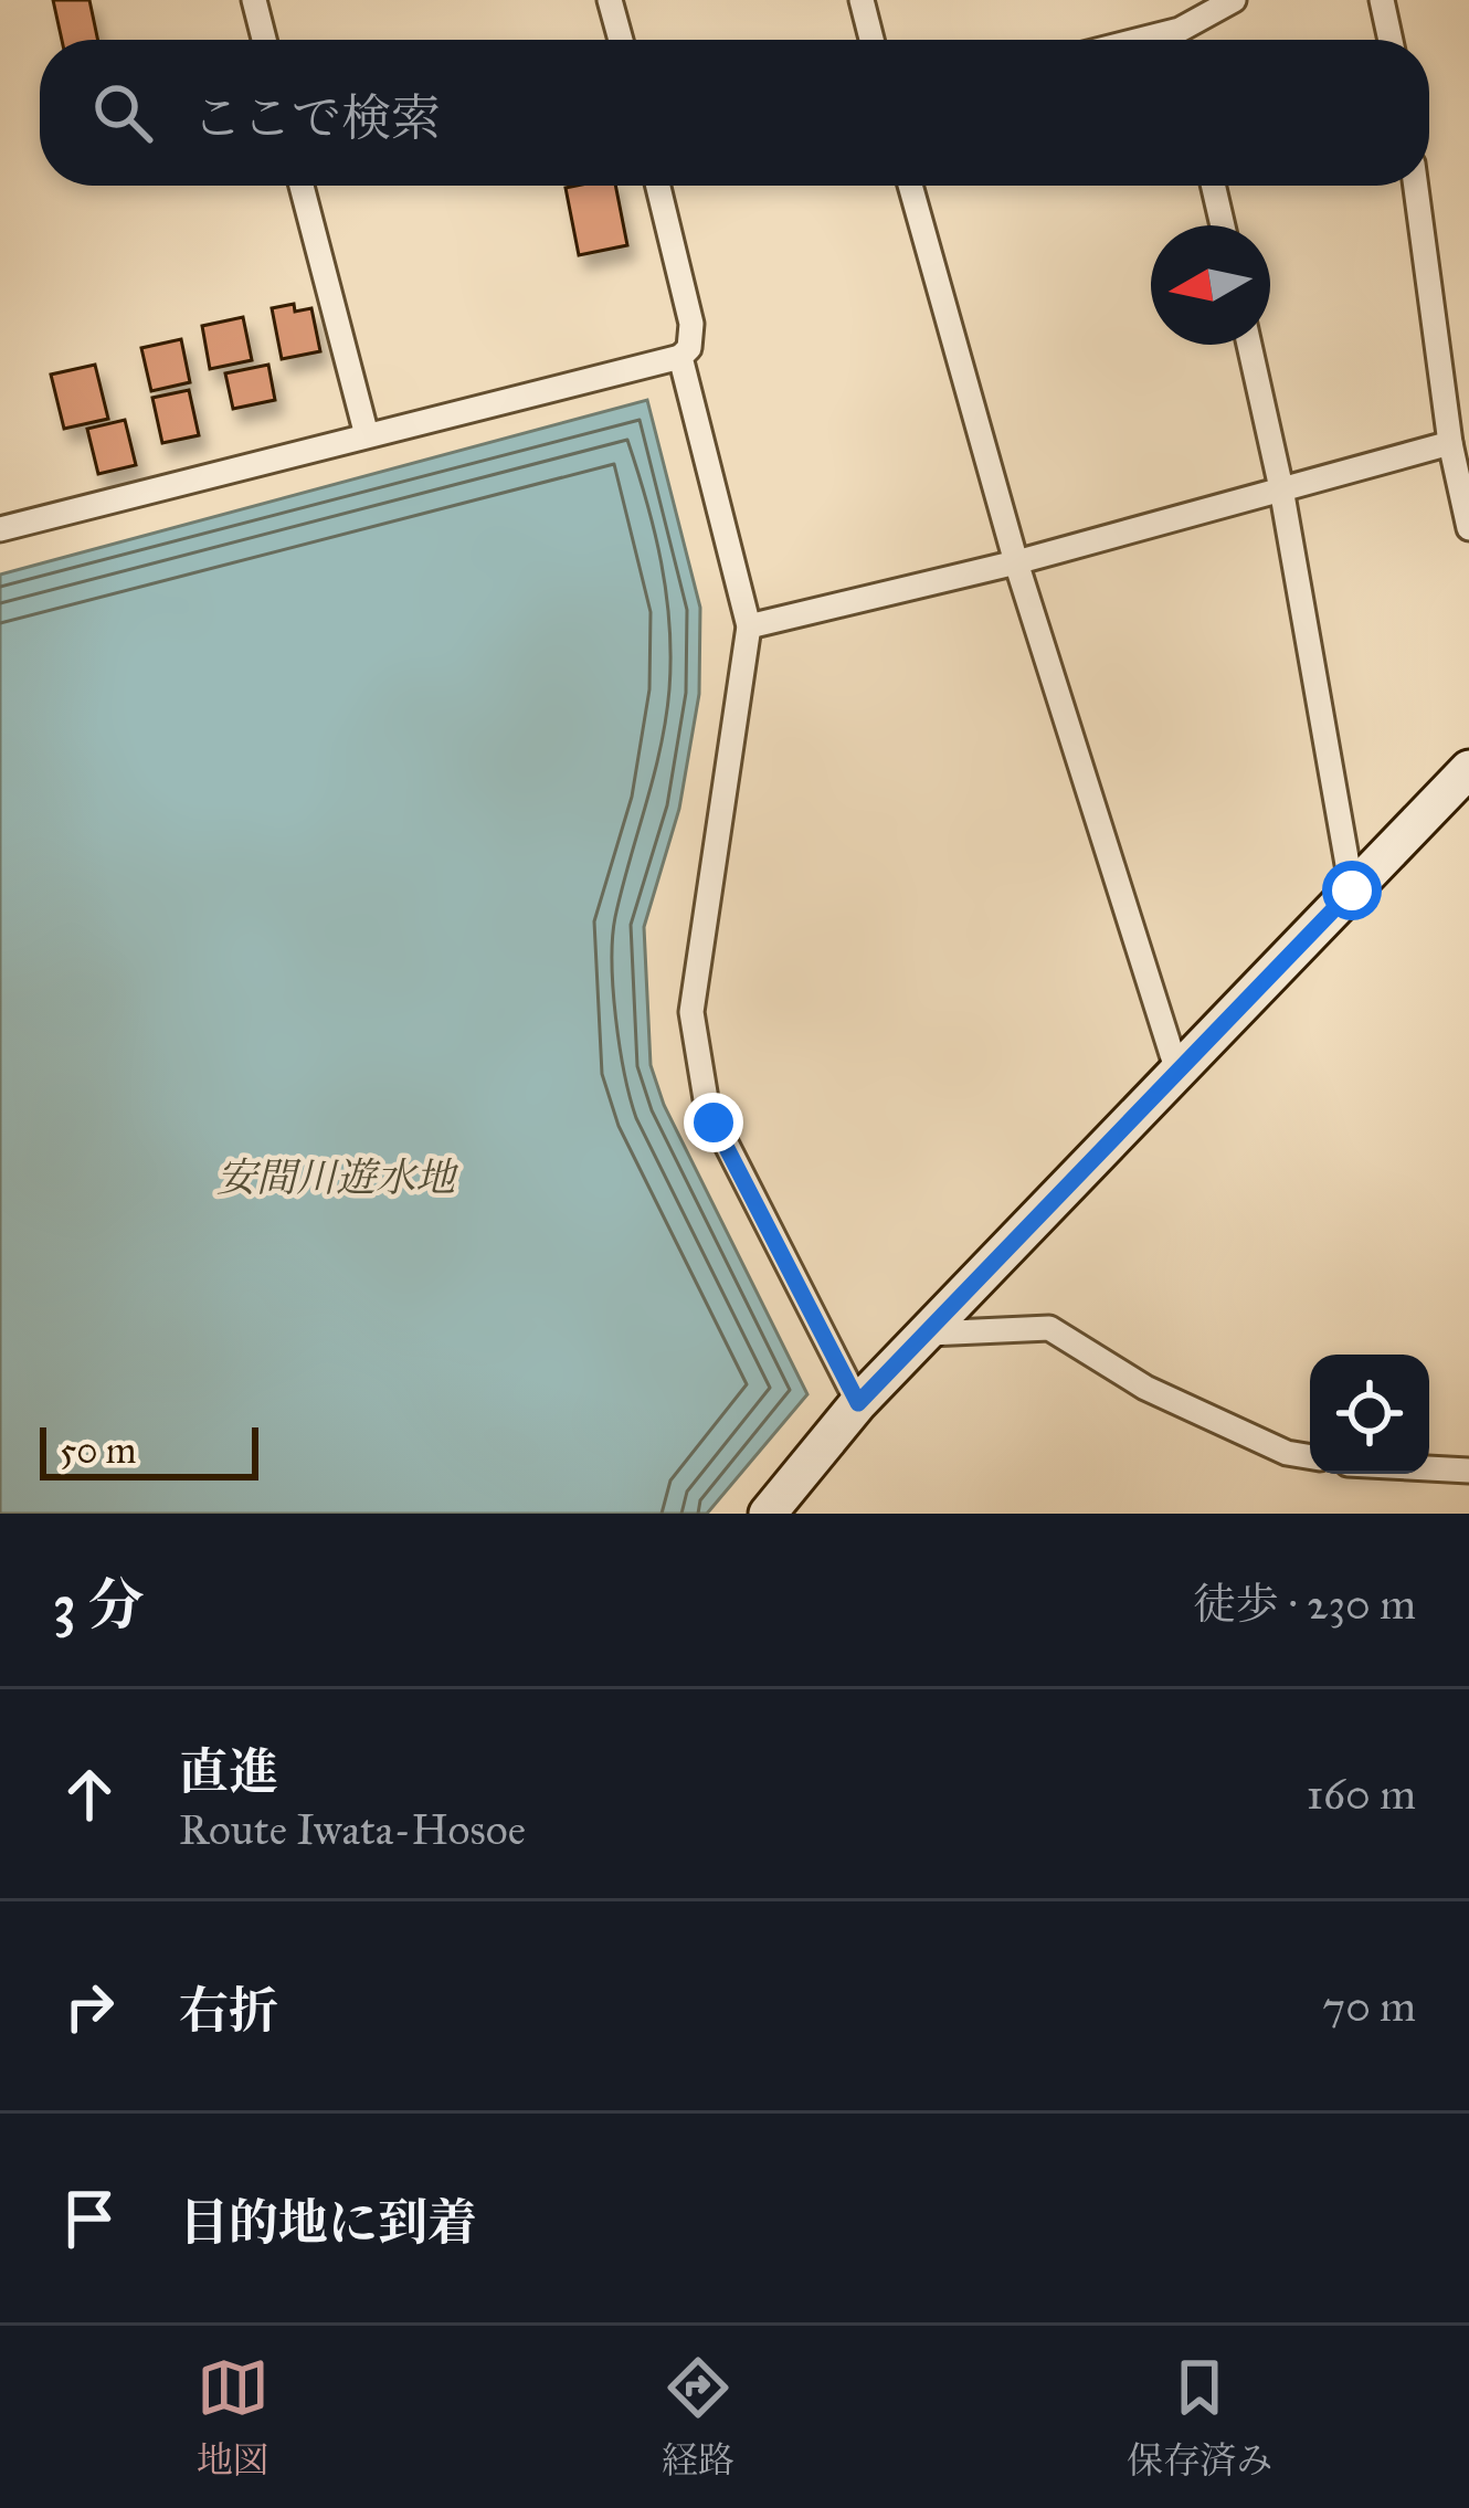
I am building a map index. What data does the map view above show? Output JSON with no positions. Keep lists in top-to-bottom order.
{
  "water": ["安間川遊水地"],
  "scale_bar": "50 m",
  "north": "left",
  "page": {
    "search": "ここで検索",
    "scale": "50 m",
    "heading": ["3 分", "徒歩 · 230 m"],
    "list": [
      ["直進", "Route Iwata-Hosoe", "160 m"],
      ["右折", "70 m"],
      "目的地に到着"
    ],
    "nav": ["地図", "経路", "保存済み"]
  }
}
